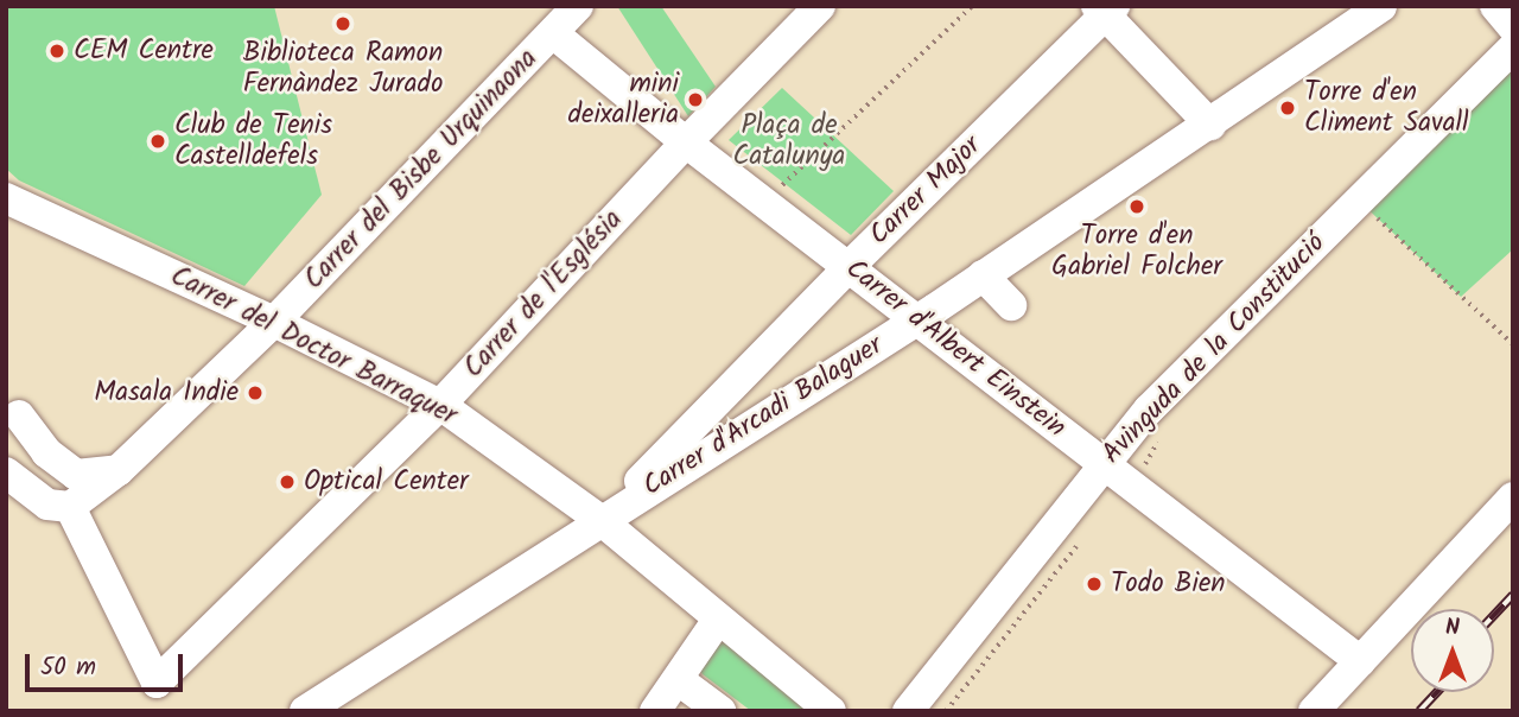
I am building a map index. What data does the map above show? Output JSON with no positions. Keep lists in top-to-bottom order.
{
  "streets": {
    "street": [
      "Carrer del Bisbe Urquinaona",
      "Carrer Major",
      "Carrer de l'Església",
      "Carrer del Doctor Barraquer",
      "Carrer d'Albert Einstein",
      "Avinguda de la Constitució",
      "Carrer d'Arcadi Balaguer"
    ]
  },
  "crossings": [
    ["Carrer del Bisbe Urquinaona", "Carrer del Doctor Barraquer"],
    ["Carrer del Bisbe Urquinaona", "Carrer d'Albert Einstein"],
    ["Carrer Major", "Carrer del Doctor Barraquer"],
    ["Carrer Major", "Carrer d'Albert Einstein"],
    ["Carrer Major", "Carrer d'Arcadi Balaguer"],
    ["Carrer de l'Església", "Carrer del Doctor Barraquer"],
    ["Carrer de l'Església", "Carrer d'Albert Einstein"],
    ["Carrer del Doctor Barraquer", "Carrer d'Arcadi Balaguer"],
    ["Carrer d'Albert Einstein", "Avinguda de la Constitució"],
    ["Carrer d'Albert Einstein", "Carrer d'Arcadi Balaguer"]
  ],
  "parks": ["Plaça de Catalunya"],
  "places": [
    "Biblioteca Ramon Fernàndez Jurado",
    "CEM Centre",
    "mini deixalleria",
    "Torre d'en Climent Savall",
    "Club de Tenis Castelldefels",
    "Torre d'en Gabriel Folcher",
    "Masala Indie",
    "Optical Center",
    "Todo Bien"
  ],
  "scale_bar": "50 m",
  "north": "top"
}
